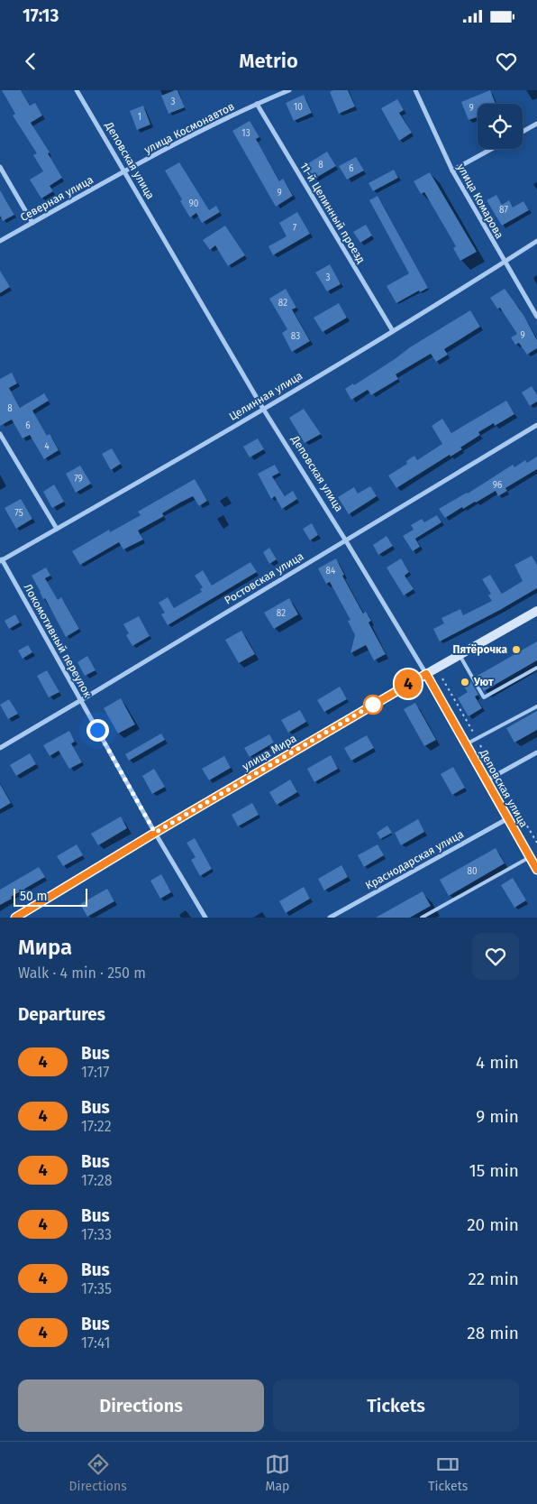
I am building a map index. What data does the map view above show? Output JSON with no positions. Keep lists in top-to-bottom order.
{
  "streets": {
    "main road": ["Деповская улица", "улица Мира"],
    "street": [
      "улица Космонавтов",
      "Северная улица",
      "улица Комарова",
      "11-й Целинный проезд",
      "Целинная улица",
      "Ростовская улица",
      "Локомотивный переулок",
      "Краснодарская улица"
    ]
  },
  "crossings": [
    ["улица Космонавтов", "Деповская улица"],
    ["улица Космонавтов", "Северная улица"],
    ["улица Космонавтов", "11-й Целинный проезд"],
    ["Деповская улица", "Северная улица"],
    ["Деповская улица", "Целинная улица"],
    ["Деповская улица", "Ростовская улица"],
    ["Деповская улица", "улица Мира"],
    ["Деповская улица", "Краснодарская улица"],
    ["улица Комарова", "Целинная улица"],
    ["11-й Целинный проезд", "Целинная улица"],
    ["Целинная улица", "Локомотивный переулок"],
    ["Ростовская улица", "Локомотивный переулок"],
    ["Локомотивный переулок", "улица Мира"]
  ],
  "places": ["Пятёрочка", "Уют"],
  "lines": ["bus line 4"],
  "house_numbers": [
    "3",
    "10",
    "9",
    "1",
    "13",
    "8",
    "6",
    "9",
    "90",
    "87",
    "7",
    "3",
    "82",
    "9",
    "83",
    "8",
    "6",
    "4",
    "79",
    "96",
    "75",
    "84",
    "82",
    "80"
  ],
  "scale_bar": "50 m",
  "page": {
    "status": "17:13",
    "header": "Metrio",
    "on_map": "4",
    "scale": "50 m",
    "heading": [
      ["Мира", "Walk · 4 min · 250 m"],
      "Departures"
    ],
    "list": [
      {
        "mark": "4",
        "name": "Bus",
        "note": "17:17",
        "value": "4 min"
      },
      {
        "mark": "4",
        "name": "Bus",
        "note": "17:22",
        "value": "9 min"
      },
      {
        "mark": "4",
        "name": "Bus",
        "note": "17:28",
        "value": "15 min"
      },
      {
        "mark": "4",
        "name": "Bus",
        "note": "17:33",
        "value": "20 min"
      },
      {
        "mark": "4",
        "name": "Bus",
        "note": "17:35",
        "value": "22 min"
      },
      {
        "mark": "4",
        "name": "Bus",
        "note": "17:41",
        "value": "28 min"
      }
    ],
    "buttons": ["Directions", "Tickets"],
    "tabs": ["Directions", "Map", "Tickets"]
  }
}
